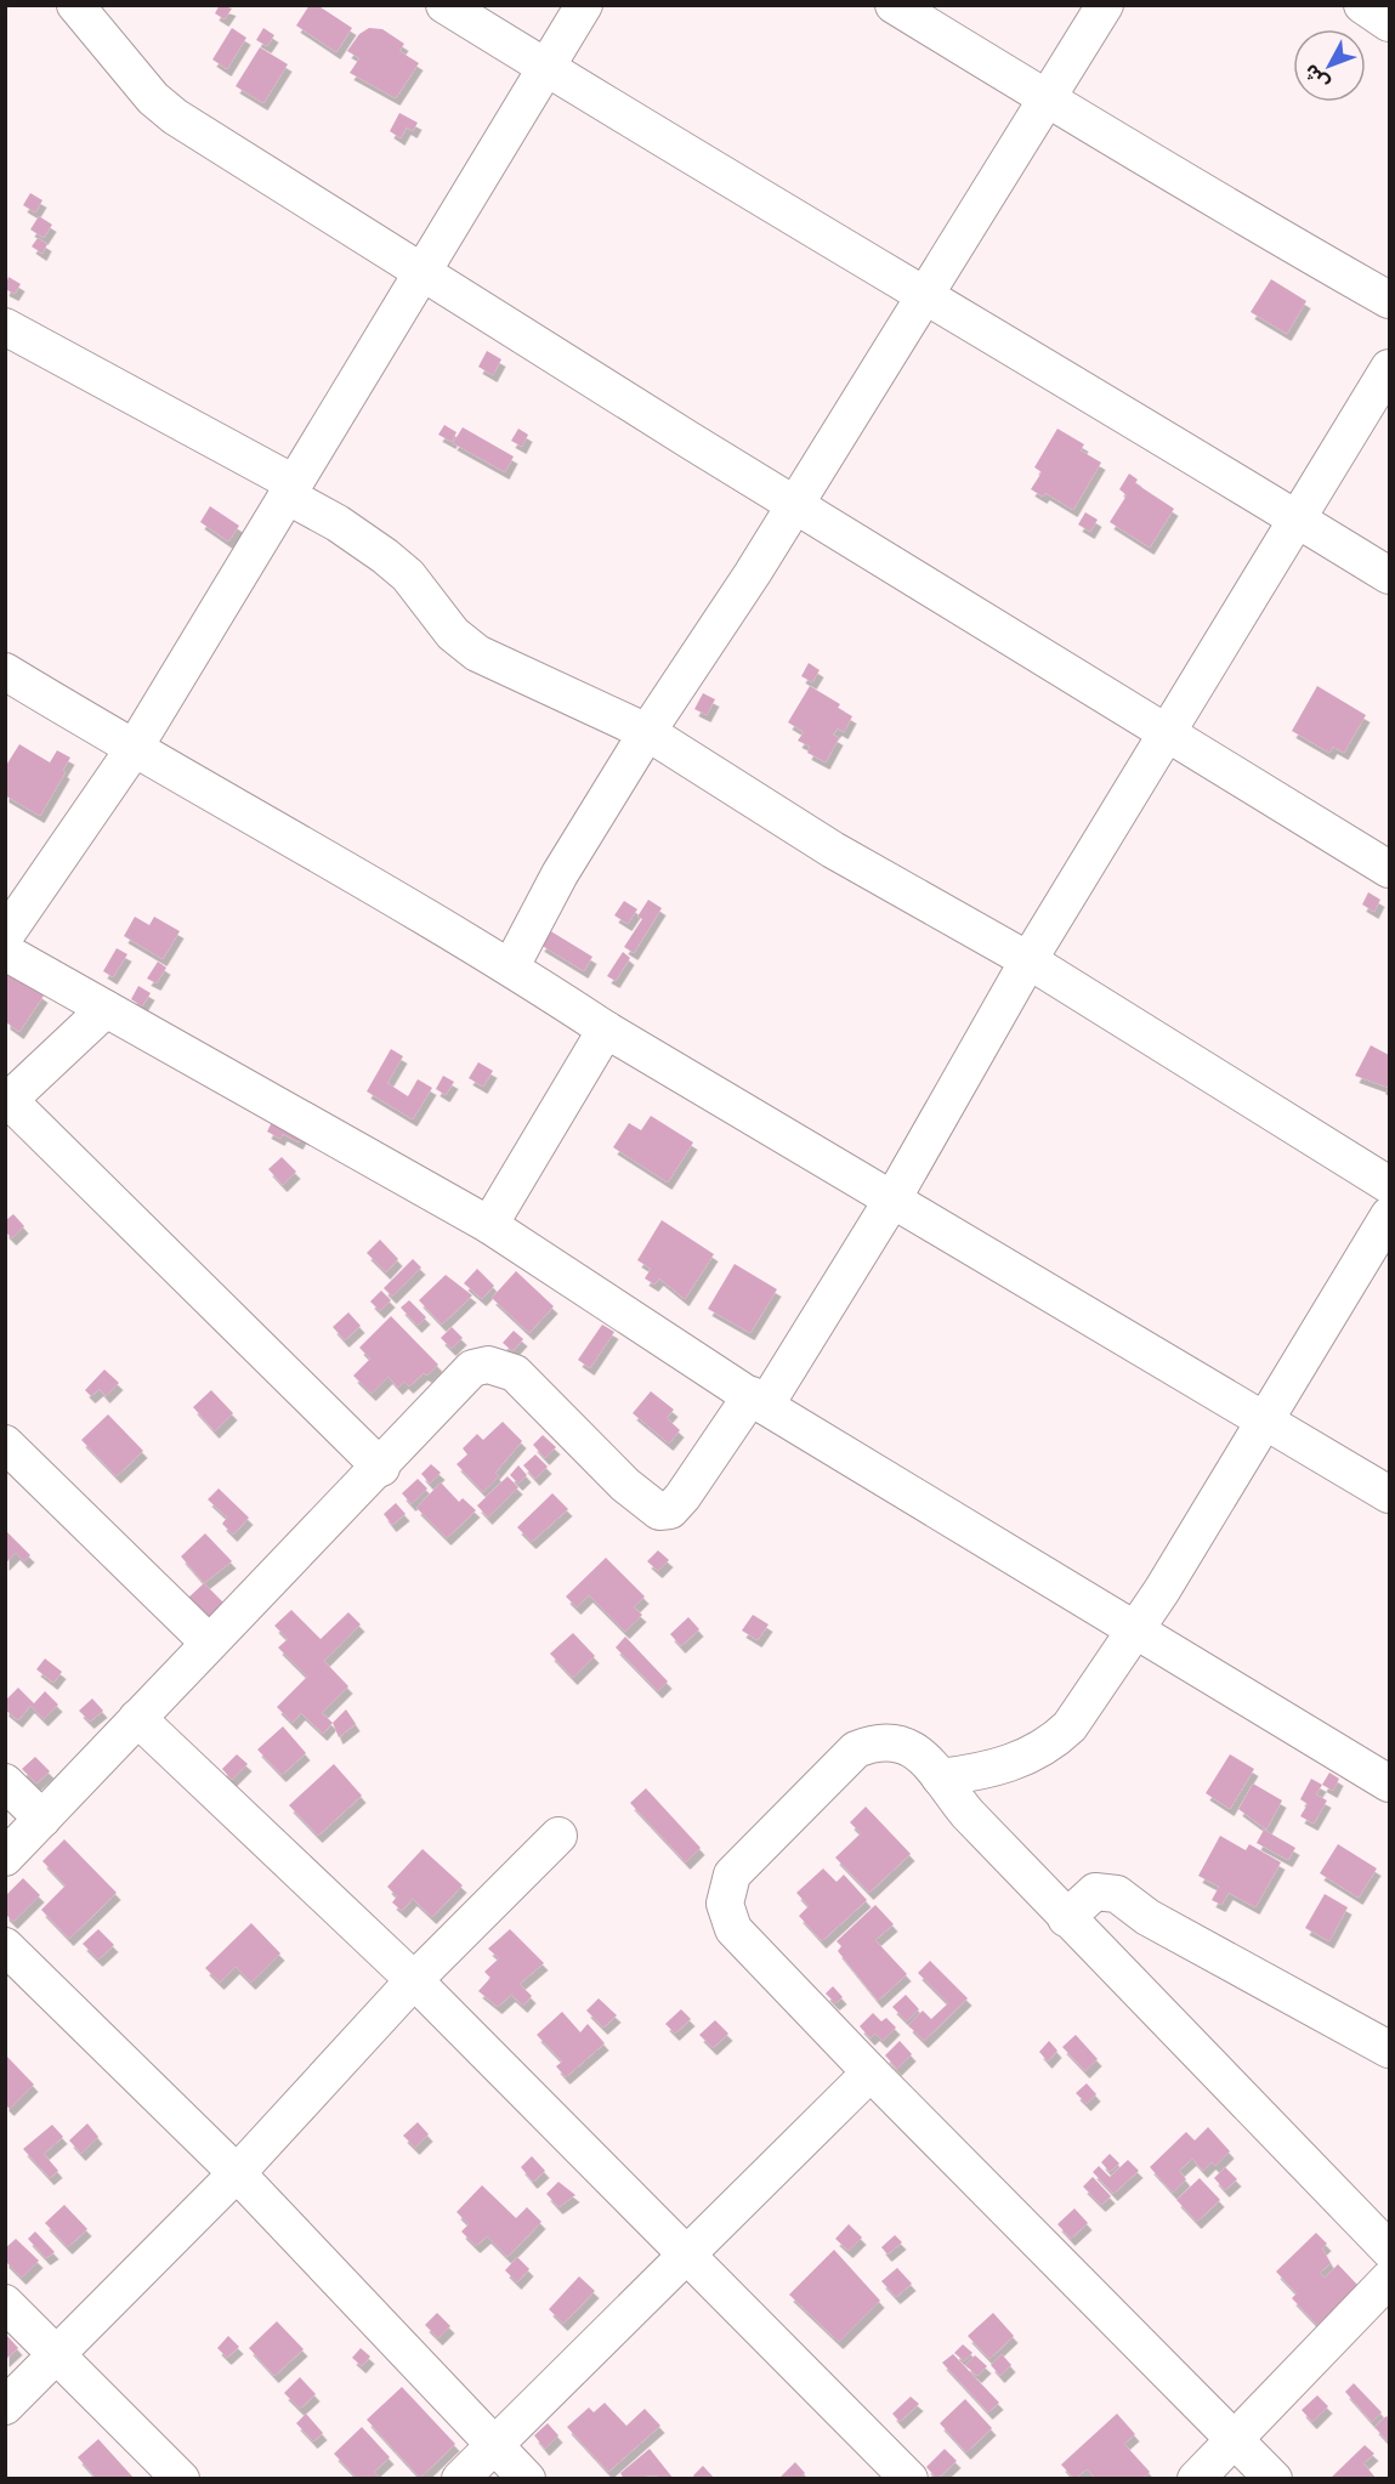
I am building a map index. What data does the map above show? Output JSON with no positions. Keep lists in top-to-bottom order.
{
  "north": "bottom left"
}
